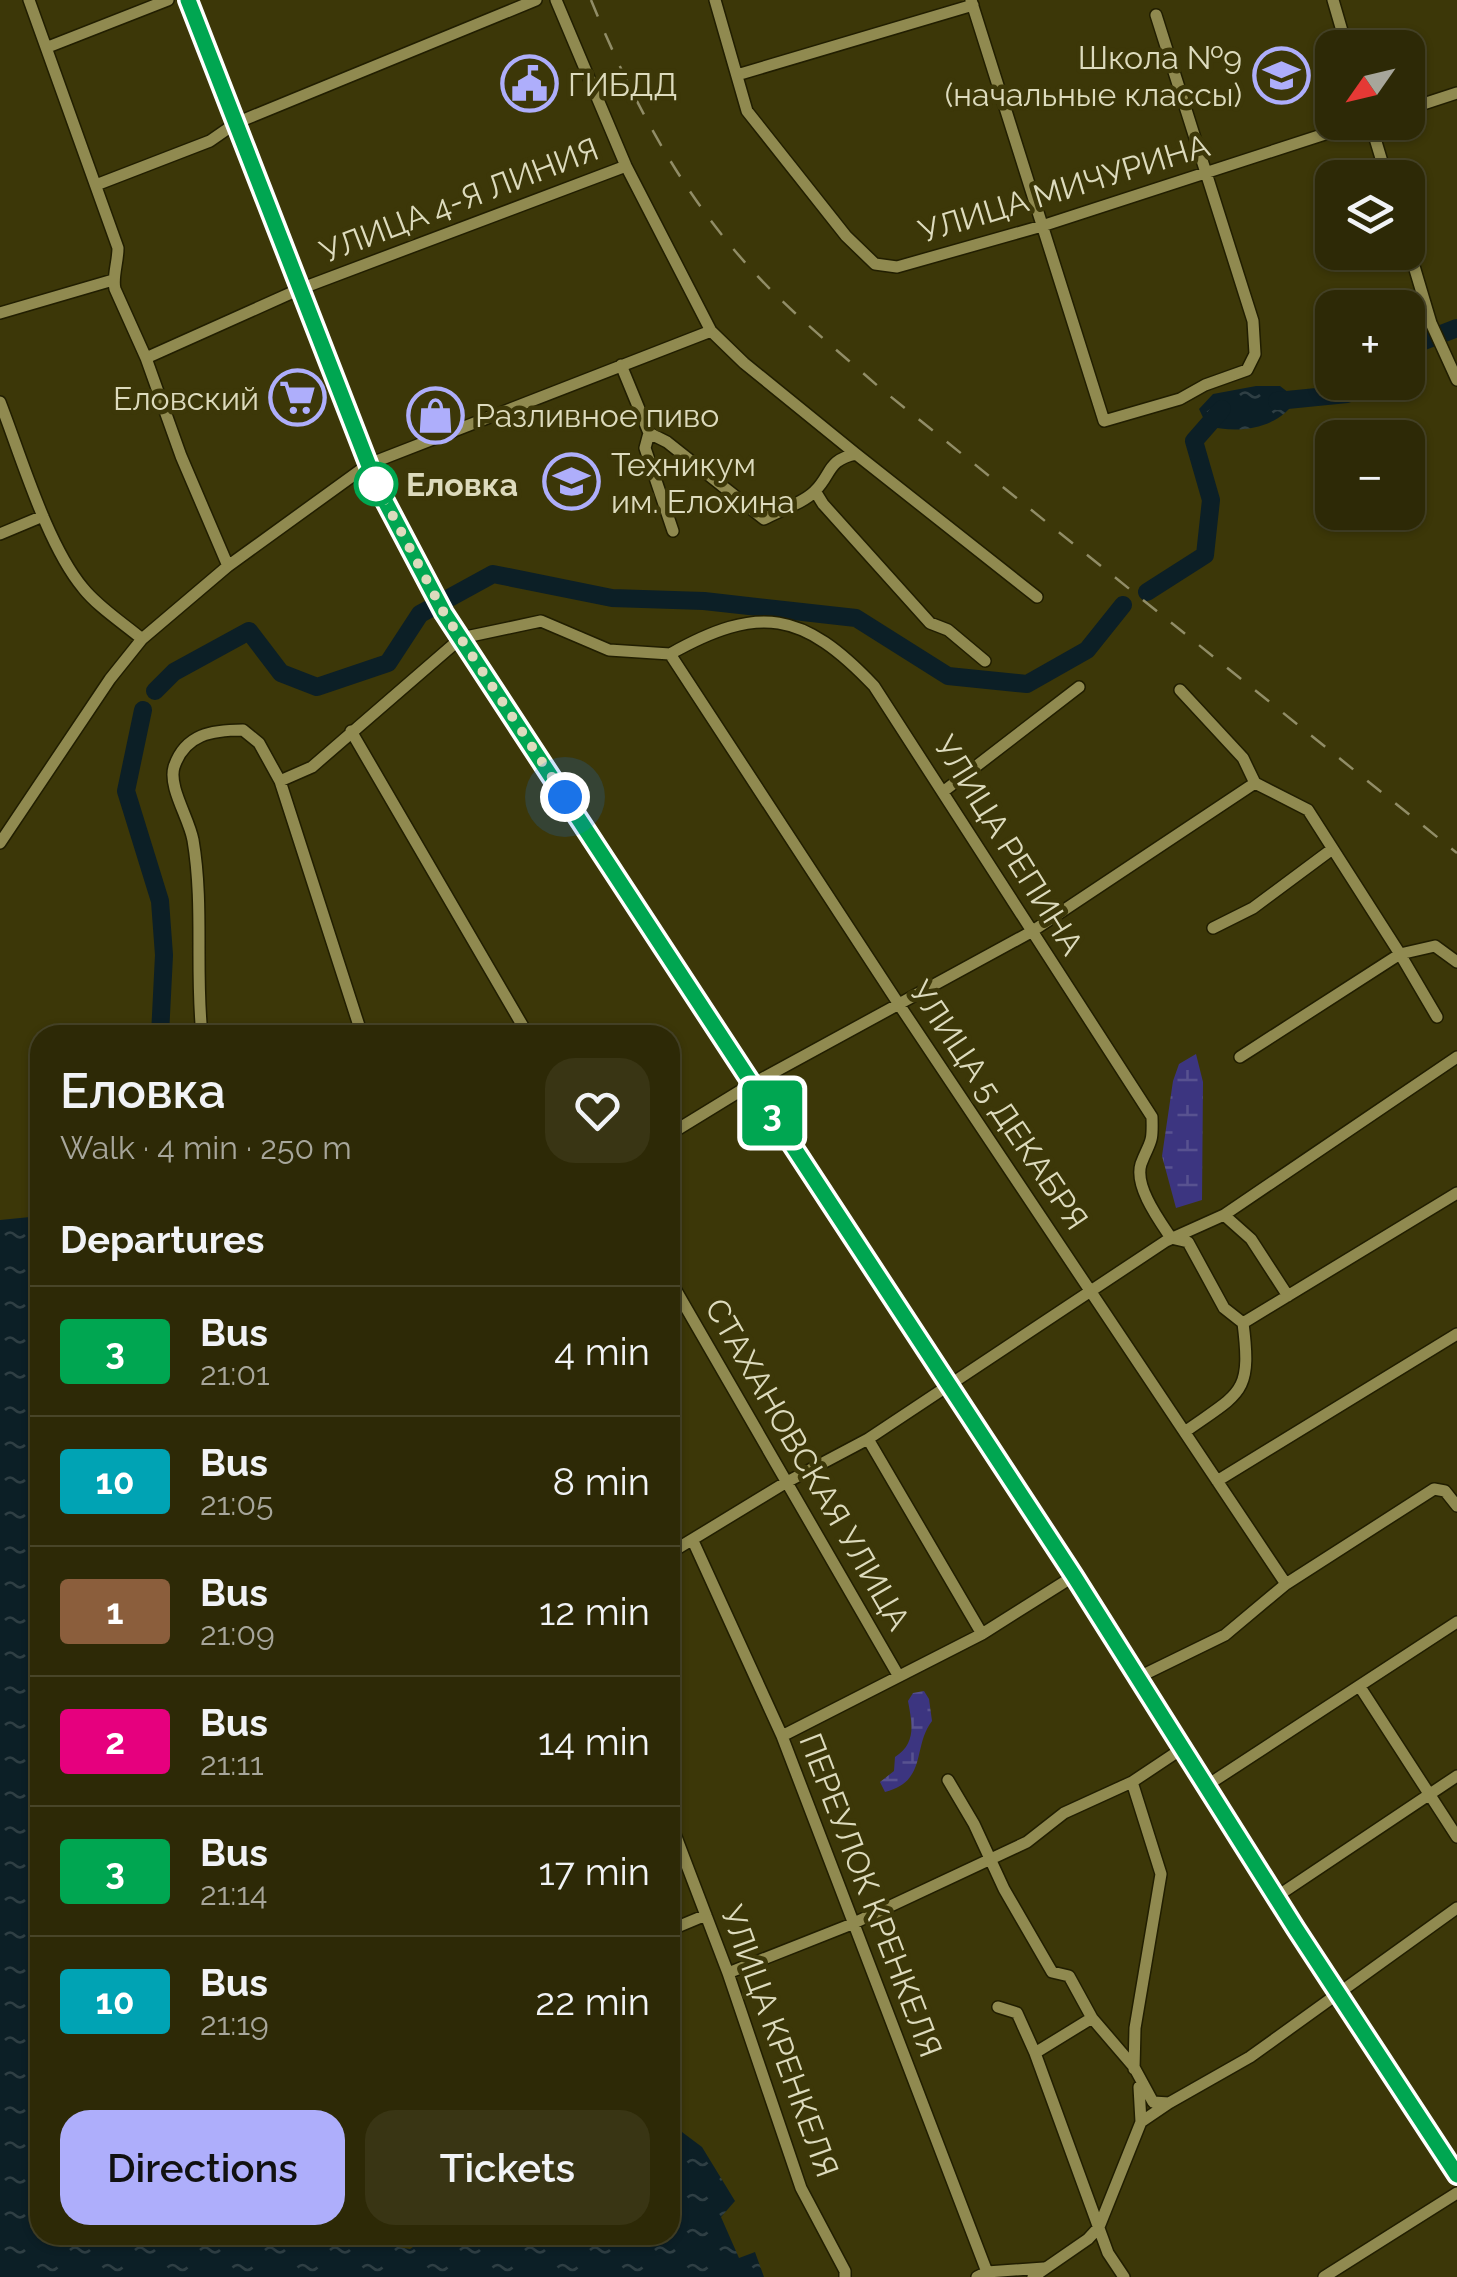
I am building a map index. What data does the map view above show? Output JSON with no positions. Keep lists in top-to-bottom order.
{
  "streets": {
    "street": [
      "УЛИЦА МИЧУРИНА",
      "УЛИЦА 4-Я ЛИНИЯ",
      "УЛИЦА РЕПИНА",
      "УЛИЦА 5 ДЕКАБРЯ",
      "СТАХАНОВСКАЯ УЛИЦА",
      "ПЕРЕУЛОК КРЕНКЕЛЯ",
      "УЛИЦА КРЕНКЕЛЯ"
    ]
  },
  "crossings": [
    ["УЛИЦА РЕПИНА", "УЛИЦА 5 ДЕКАБРЯ"]
  ],
  "places": {
    "school or university": ["Школа №9 (начальные классы)", "Техникум им. Елохина"],
    "public building": ["ГИБДД"],
    "supermarket": ["Еловский"],
    "shop": ["Разливное пиво"],
    "other": ["Еловка"]
  },
  "lines": ["bus line 3"],
  "north": "bottom left",
  "page": {
    "on_map": "3",
    "map_buttons": ["+", "−"],
    "heading": [
      ["Еловка", "Walk · 4 min · 250 m"],
      "Departures"
    ],
    "list": [
      {
        "mark": "3",
        "name": "Bus",
        "note": "21:01",
        "value": "4 min"
      },
      {
        "mark": "10",
        "name": "Bus",
        "note": "21:05",
        "value": "8 min"
      },
      {
        "mark": "1",
        "name": "Bus",
        "note": "21:09",
        "value": "12 min"
      },
      {
        "mark": "2",
        "name": "Bus",
        "note": "21:11",
        "value": "14 min"
      },
      {
        "mark": "3",
        "name": "Bus",
        "note": "21:14",
        "value": "17 min"
      },
      {
        "mark": "10",
        "name": "Bus",
        "note": "21:19",
        "value": "22 min"
      }
    ],
    "buttons": ["Directions", "Tickets"]
  }
}
